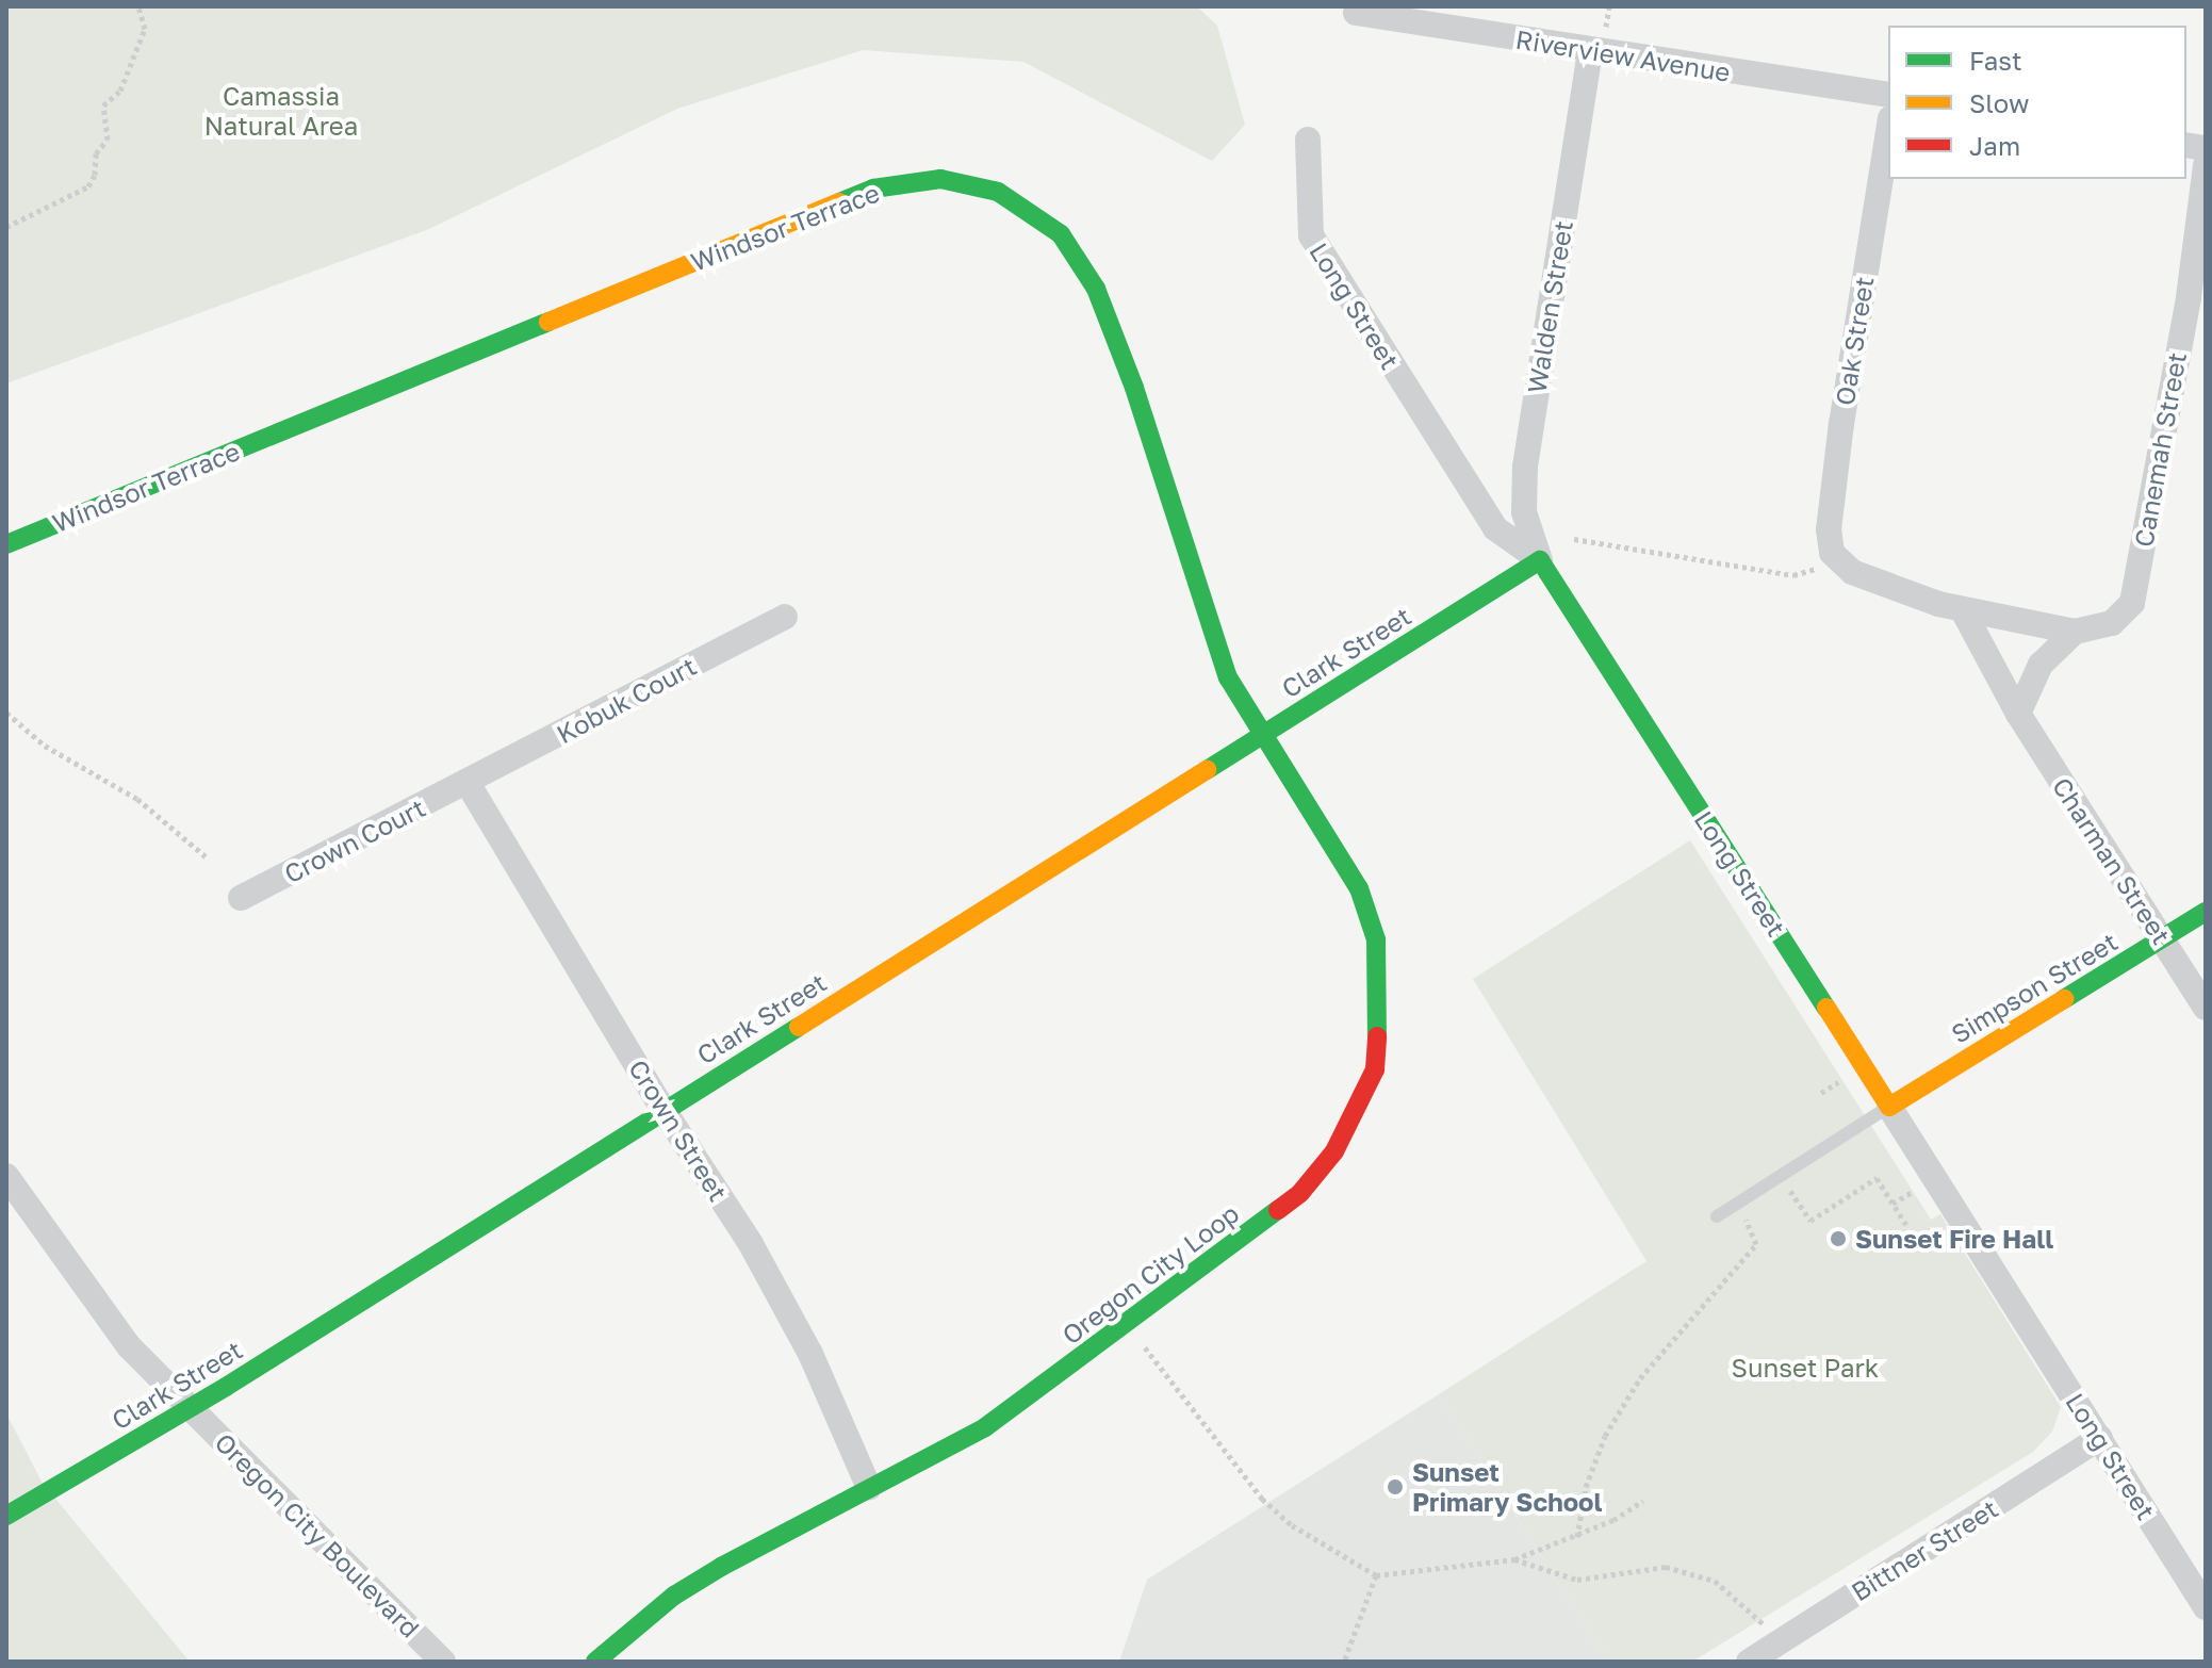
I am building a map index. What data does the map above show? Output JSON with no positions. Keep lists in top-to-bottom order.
{
  "streets": {
    "street": [
      "Riverview Avenue",
      "Windsor Terrace",
      "Long Street",
      "Walden Street",
      "Oak Street",
      "Canemah Street",
      "Clark Street",
      "Kobuk Court",
      "Crown Court",
      "Charman Street",
      "Simpson Street",
      "Crown Street",
      "Oregon City Loop",
      "Oregon City Boulevard",
      "Bittner Street"
    ]
  },
  "crossings": [
    ["Riverview Avenue", "Walden Street"],
    ["Windsor Terrace", "Clark Street"],
    ["Windsor Terrace", "Oregon City Loop"],
    ["Long Street", "Walden Street"],
    ["Long Street", "Clark Street"],
    ["Long Street", "Simpson Street"],
    ["Long Street", "Bittner Street"],
    ["Walden Street", "Clark Street"],
    ["Oak Street", "Charman Street"],
    ["Clark Street", "Crown Street"],
    ["Clark Street", "Oregon City Loop"],
    ["Clark Street", "Oregon City Boulevard"],
    ["Kobuk Court", "Crown Court"],
    ["Kobuk Court", "Crown Street"],
    ["Crown Court", "Crown Street"],
    ["Charman Street", "Simpson Street"],
    ["Crown Street", "Oregon City Loop"]
  ],
  "parks": ["Camassia Natural Area", "Sunset Park"],
  "places": ["Sunset Fire Hall", "Sunset Primary School"],
  "legend": ["Fast", "Slow", "Jam"]
}
